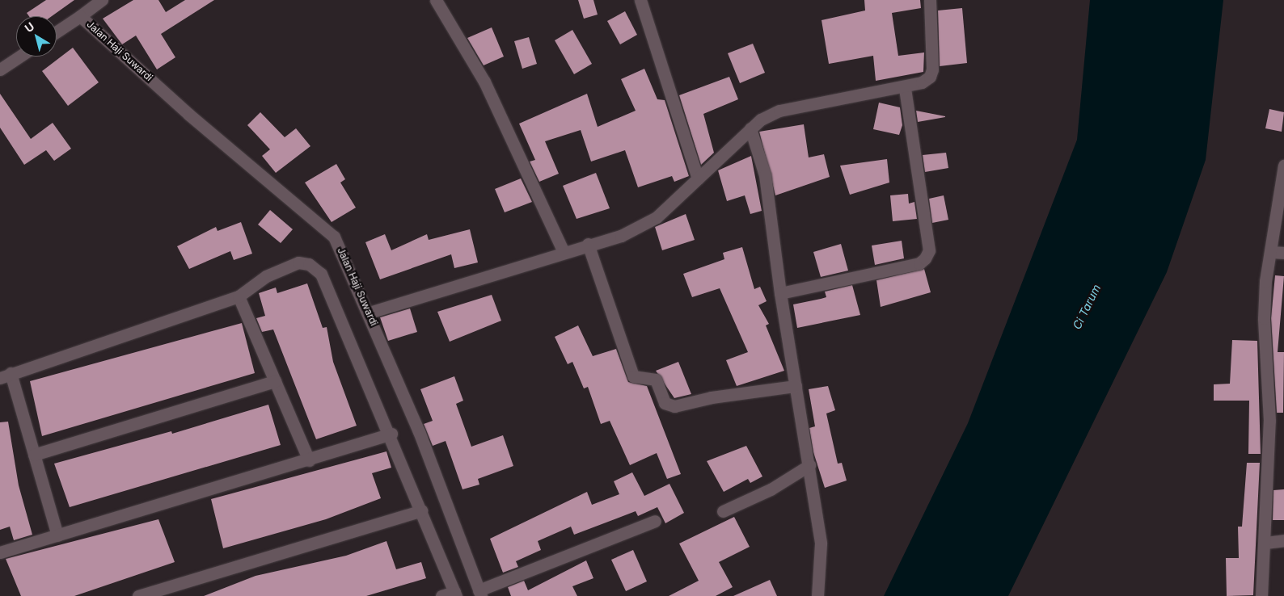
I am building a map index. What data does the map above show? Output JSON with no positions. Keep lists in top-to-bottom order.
{
  "streets": {
    "street": ["Jalan Haji Suwardi"]
  },
  "water": ["Ci Tarum"],
  "north": "top left"
}
